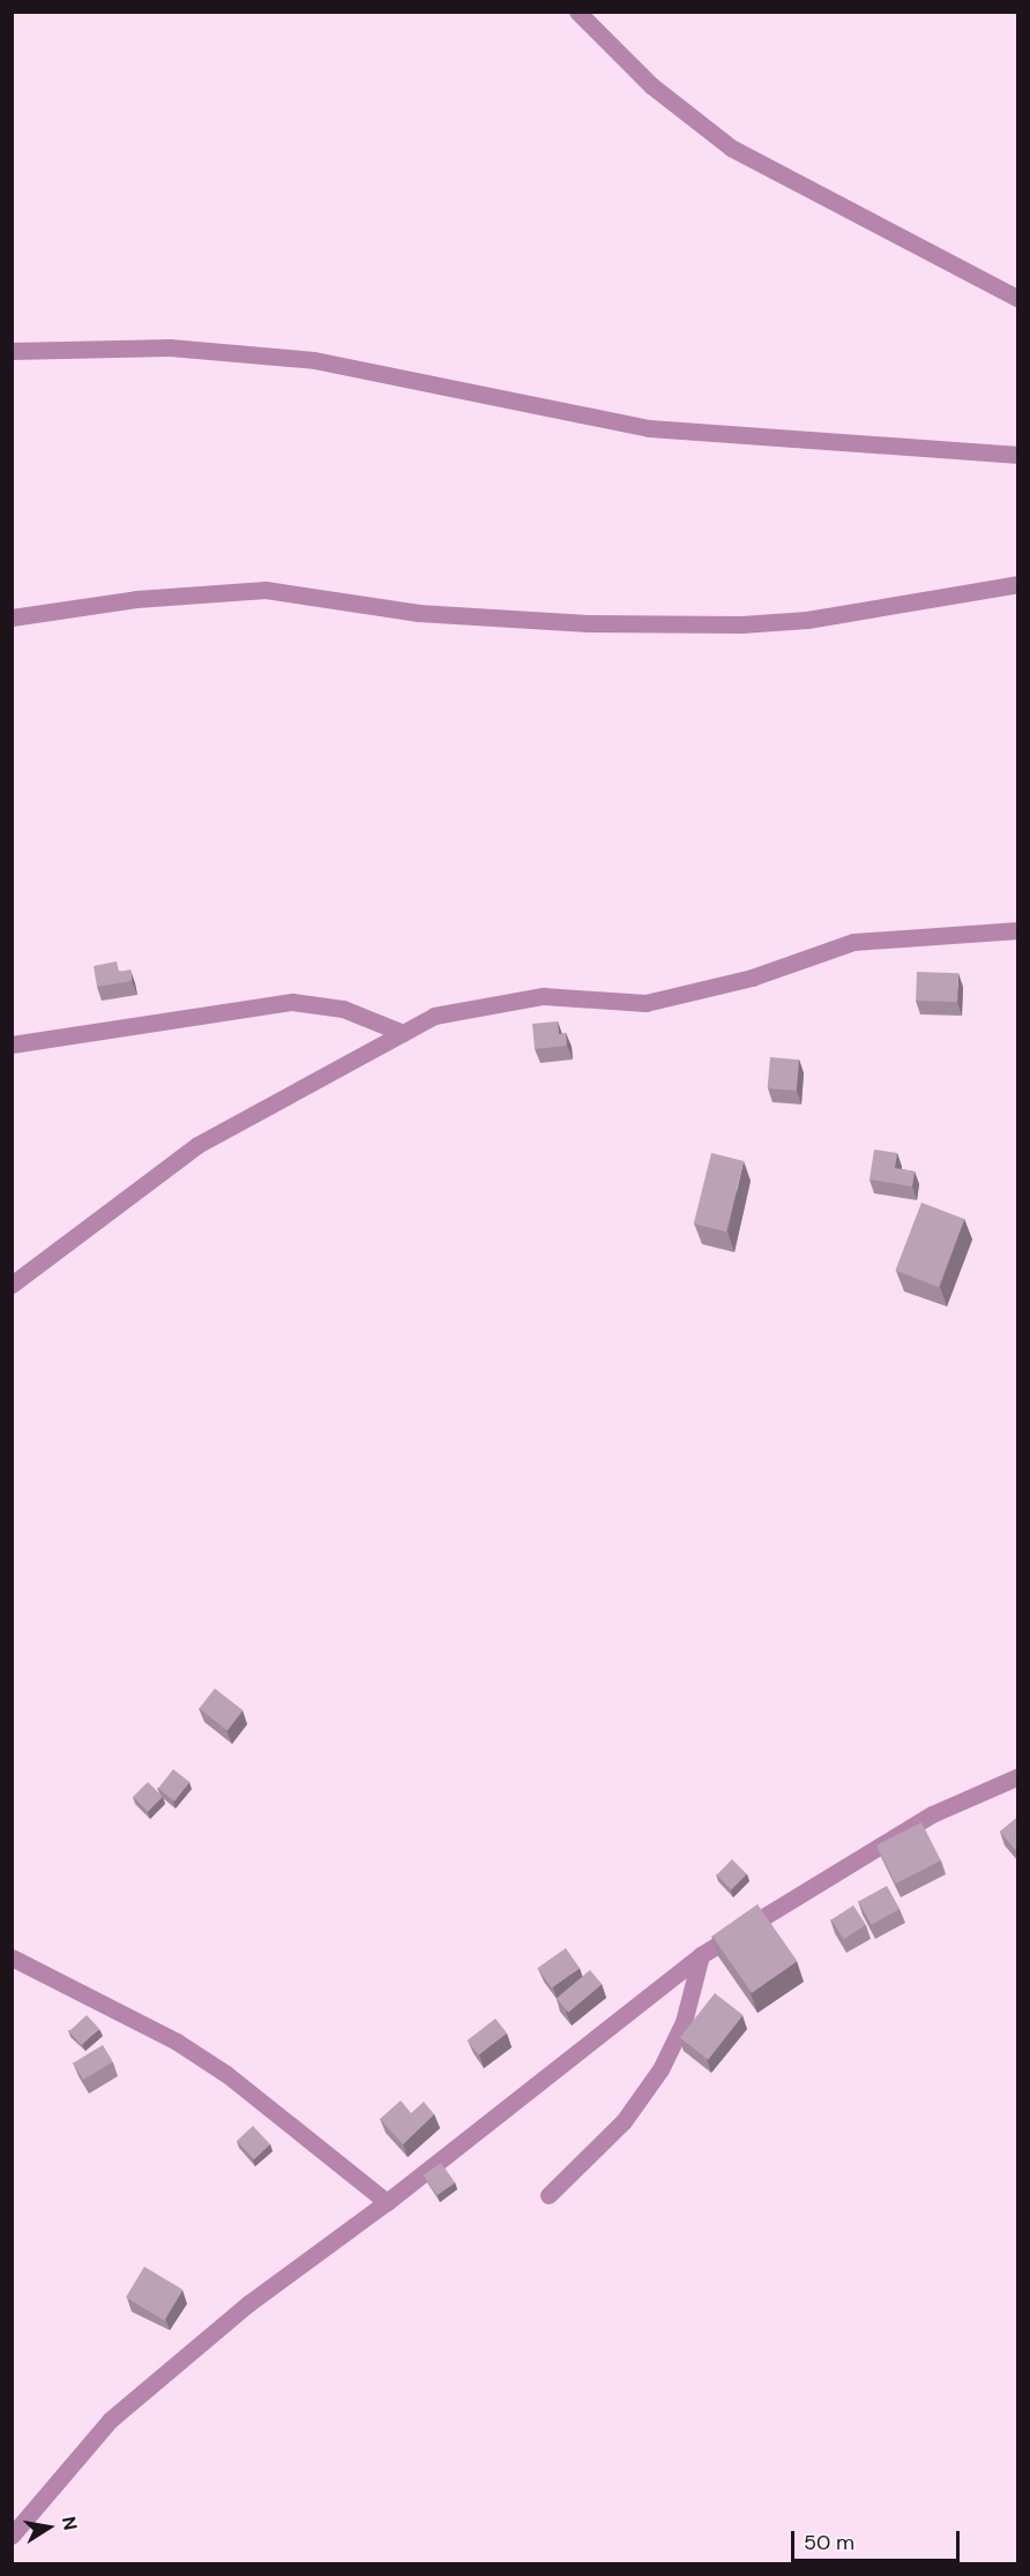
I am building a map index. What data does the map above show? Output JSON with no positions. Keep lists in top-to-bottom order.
{
  "scale_bar": "50 m",
  "north": "right"
}
